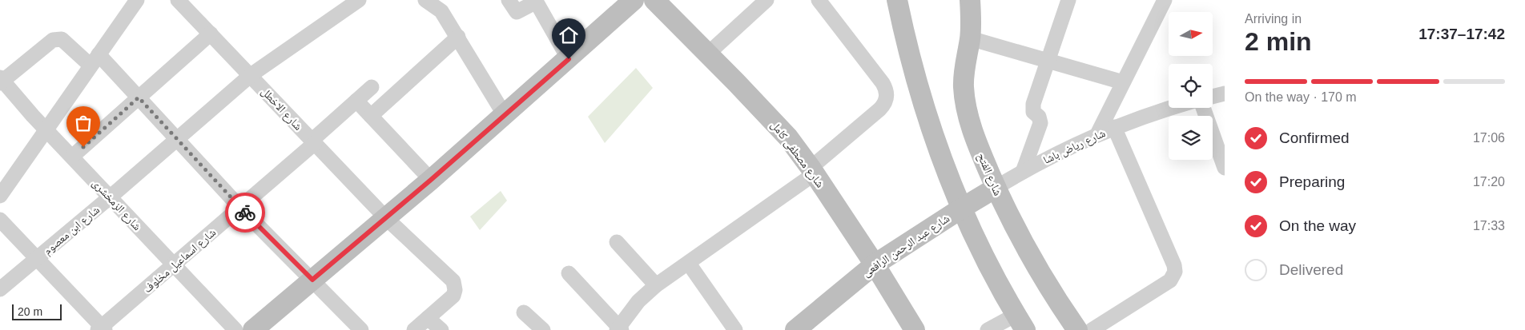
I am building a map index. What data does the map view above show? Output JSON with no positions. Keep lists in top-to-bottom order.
{
  "streets": {
    "street": [
      "شارع الاخطل",
      "شارع رياض باشا",
      "شارع مصطفى كامل",
      "شارع الفتح",
      "شارع الزمخشرى",
      "شارع ابن معصوم",
      "شارع عبد الرحمن الرافعى",
      "شارع اسماعيل مخلوف"
    ]
  },
  "crossings": [
    ["شارع الاخطل", "شارع ابن معصوم"],
    ["شارع الاخطل", "شارع اسماعيل مخلوف"],
    ["شارع رياض باشا", "شارع الفتح"],
    ["شارع رياض باشا", "شارع عبد الرحمن الرافعى"],
    ["شارع مصطفى كامل", "شارع عبد الرحمن الرافعى"],
    ["شارع الزمخشرى", "شارع ابن معصوم"],
    ["شارع الزمخشرى", "شارع اسماعيل مخلوف"]
  ],
  "scale_bar": "20 m",
  "north": "right",
  "page": {
    "heading": ["2 min", "Arriving in", "17:37–17:42"],
    "bar": "On the way · 170 m",
    "list": [
      ["Confirmed", "17:06"],
      ["Preparing", "17:20"],
      ["On the way", "17:33"],
      "Delivered"
    ],
    "scale": "20 m"
  }
}
